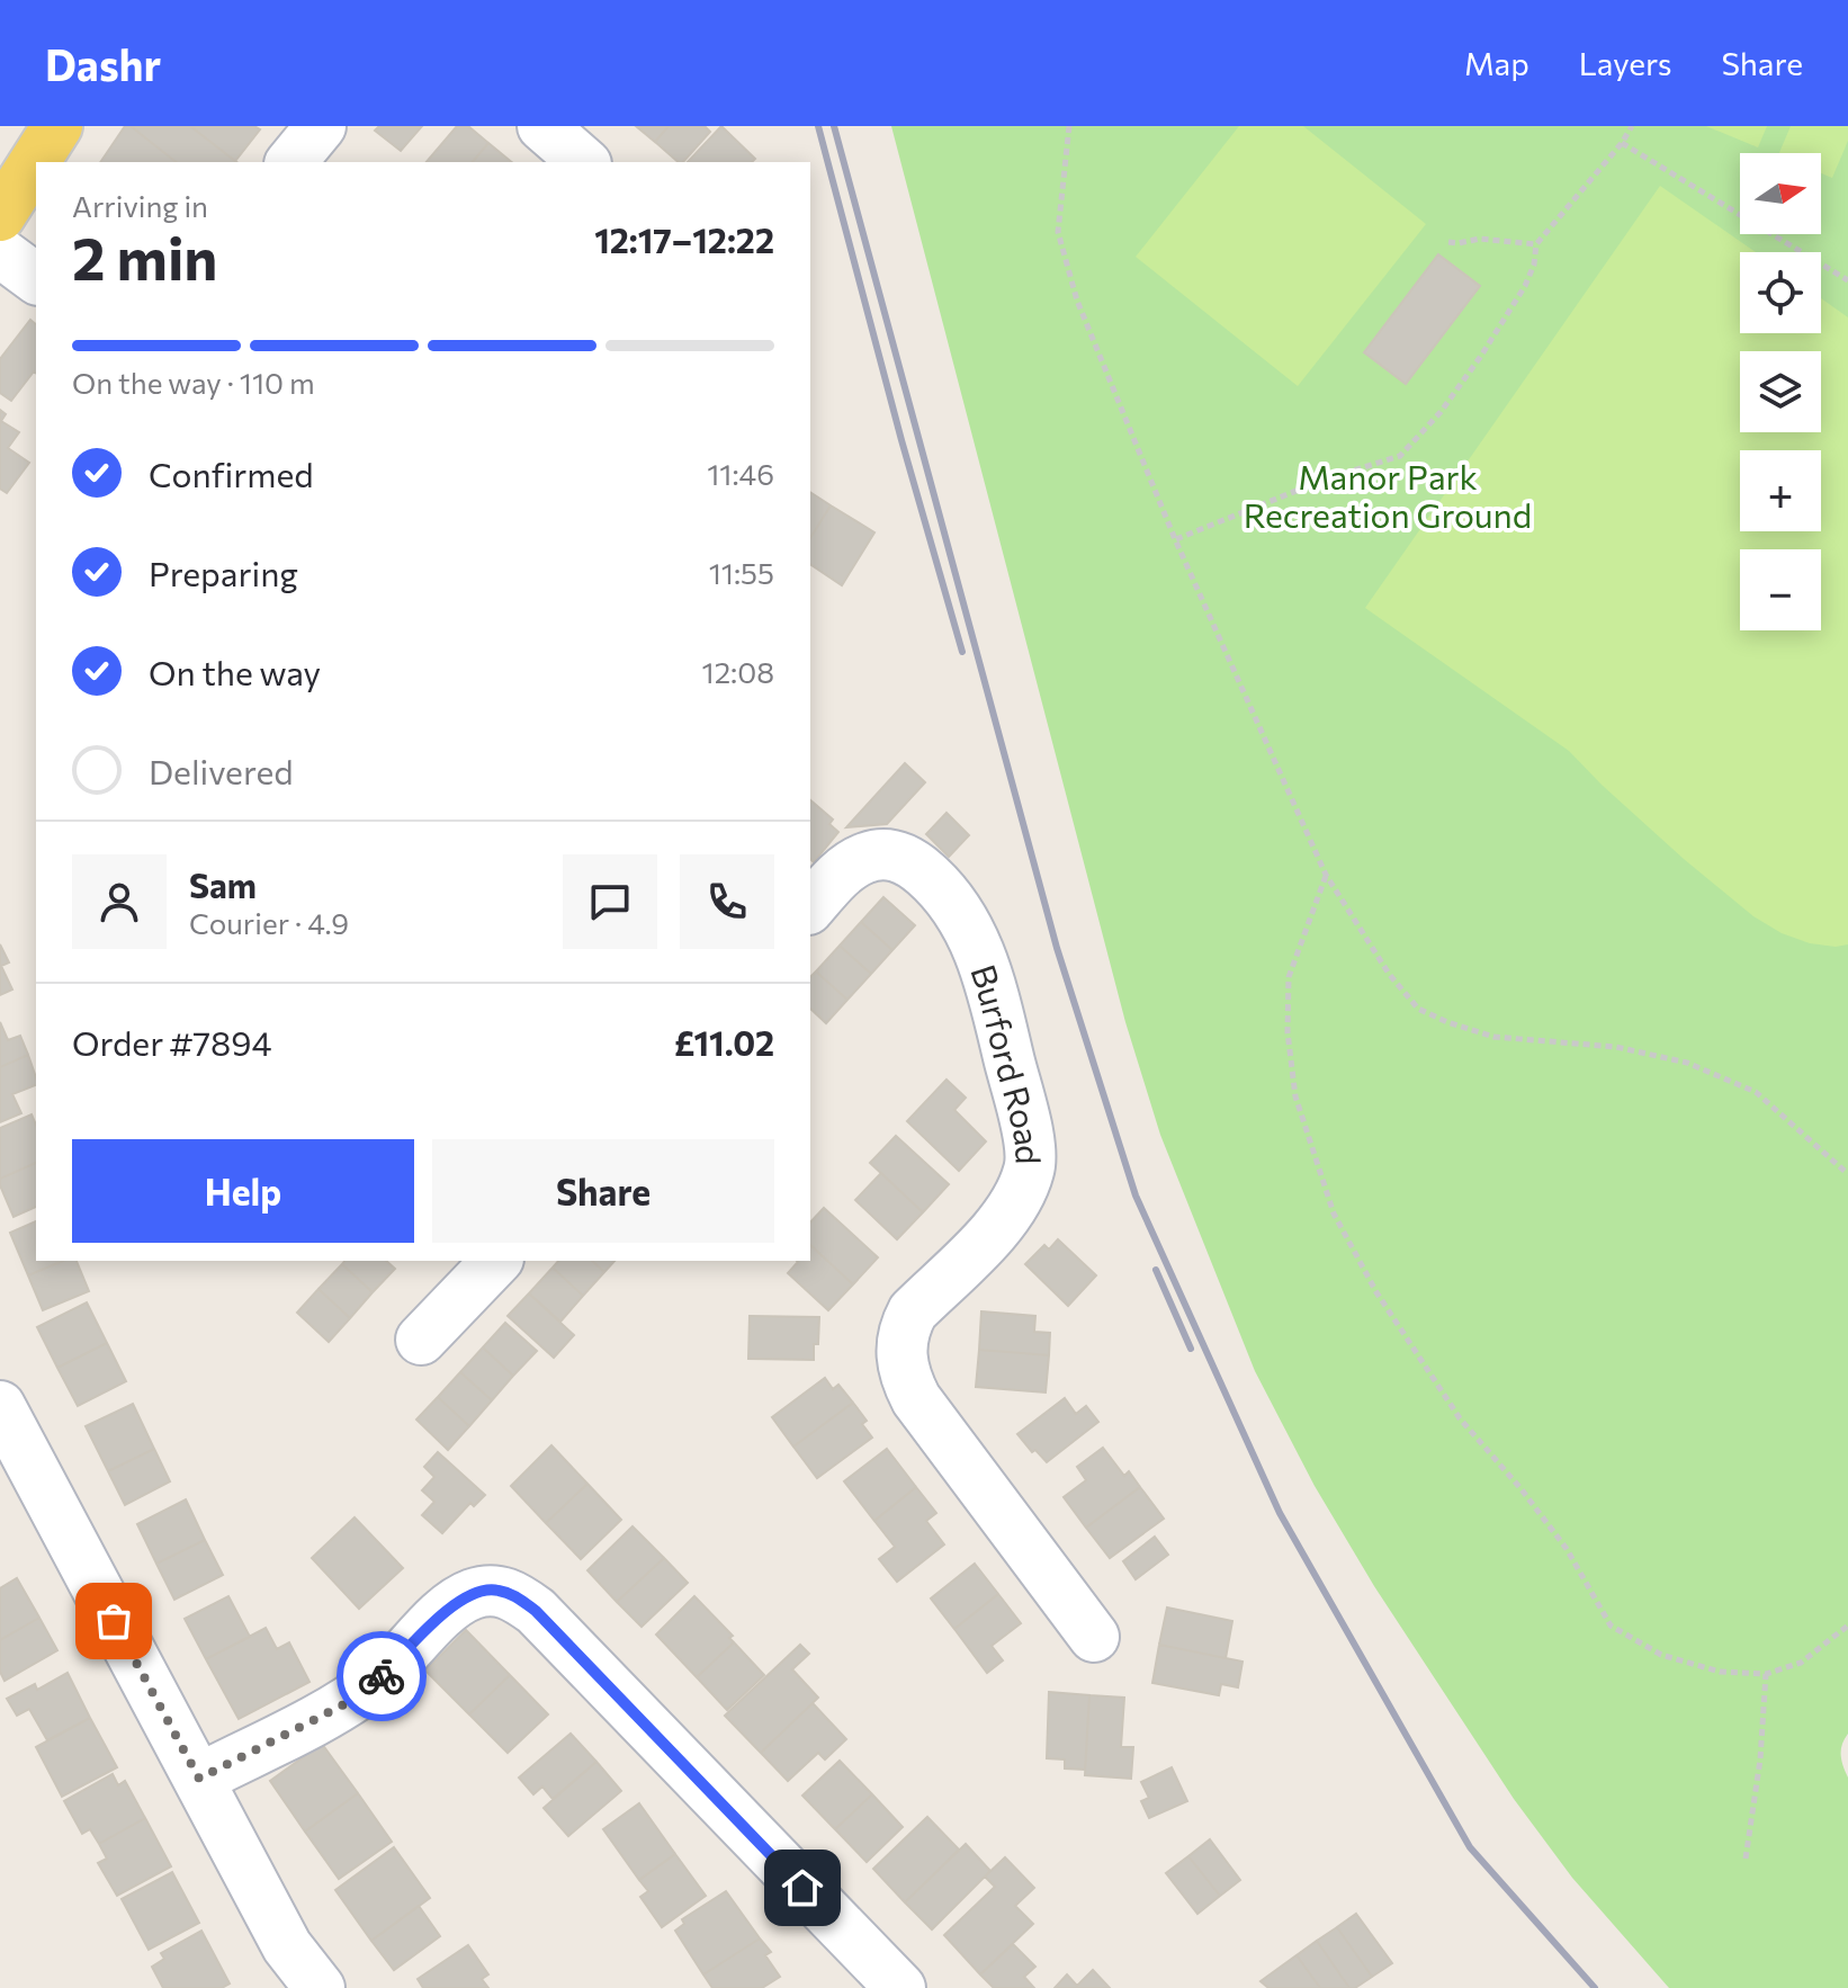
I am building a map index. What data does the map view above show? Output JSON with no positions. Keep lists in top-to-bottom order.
{
  "streets": {
    "street": ["Burford Road"]
  },
  "parks": ["Manor Park Recreation Ground"],
  "north": "right",
  "page": {
    "header": "Dashr",
    "nav": ["Map", "Layers", "Share"],
    "map_buttons": ["+", "−"],
    "heading": ["2 min", "Arriving in", "12:17–12:22"],
    "panel": [
      "Sam",
      "Courier · 4.9",
      "Order #7894",
      "£11.02"
    ],
    "bar": "On the way · 110 m",
    "list": [
      ["Confirmed", "11:46"],
      ["Preparing", "11:55"],
      ["On the way", "12:08"],
      "Delivered"
    ],
    "buttons": ["Help", "Share"]
  }
}
